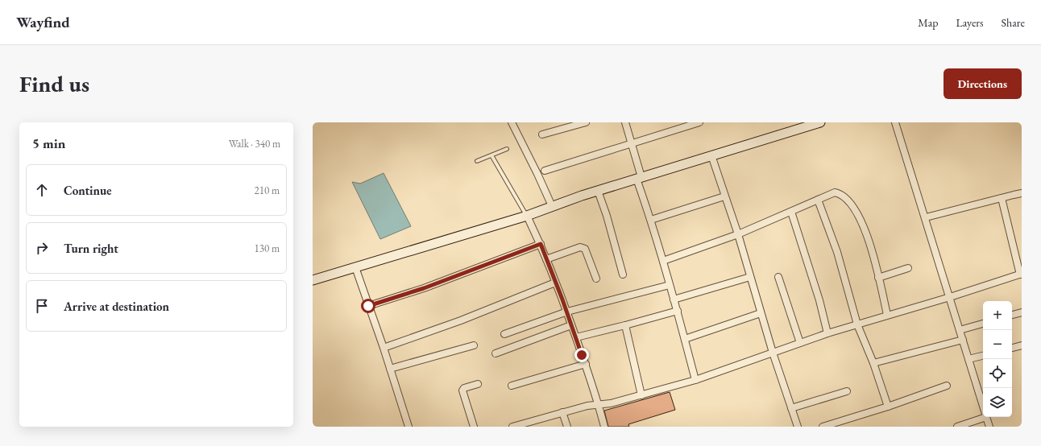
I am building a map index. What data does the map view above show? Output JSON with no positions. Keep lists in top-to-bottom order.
{
  "page": {
    "header": "Wayfind",
    "nav": ["Map", "Layers", "Share"],
    "buttons": "Directions",
    "title": "Find us",
    "heading": ["5 min", "Walk · 340 m"],
    "list": [
      ["Continue", "210 m"],
      ["Turn right", "130 m"],
      "Arrive at destination"
    ],
    "map_buttons": ["+", "−"]
  }
}
